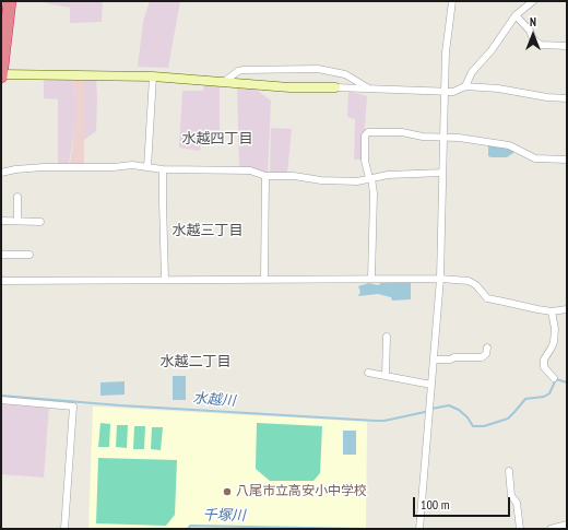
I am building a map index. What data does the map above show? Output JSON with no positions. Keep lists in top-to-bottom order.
{
  "districts": ["水越四丁目", "水越三丁目", "水越二丁目"],
  "water": ["水越川", "千塚川"],
  "places": ["八尾市立高安小中学校"],
  "scale_bar": "100 m",
  "north": "top"
}
